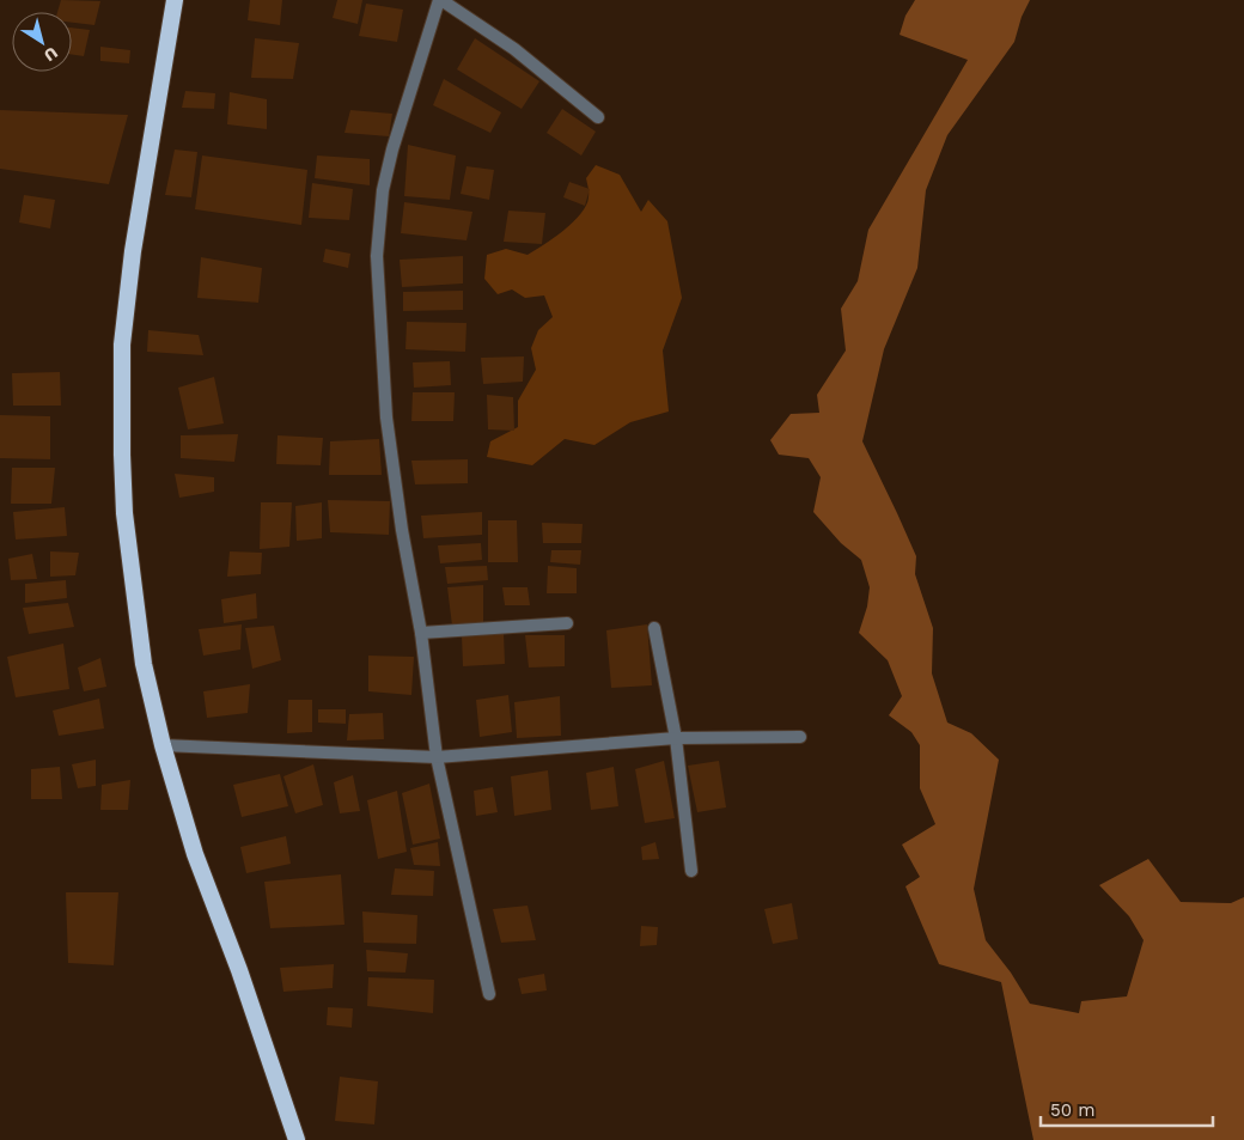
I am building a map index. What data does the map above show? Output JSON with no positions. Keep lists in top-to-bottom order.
{
  "scale_bar": "50 m",
  "north": "bottom right"
}
